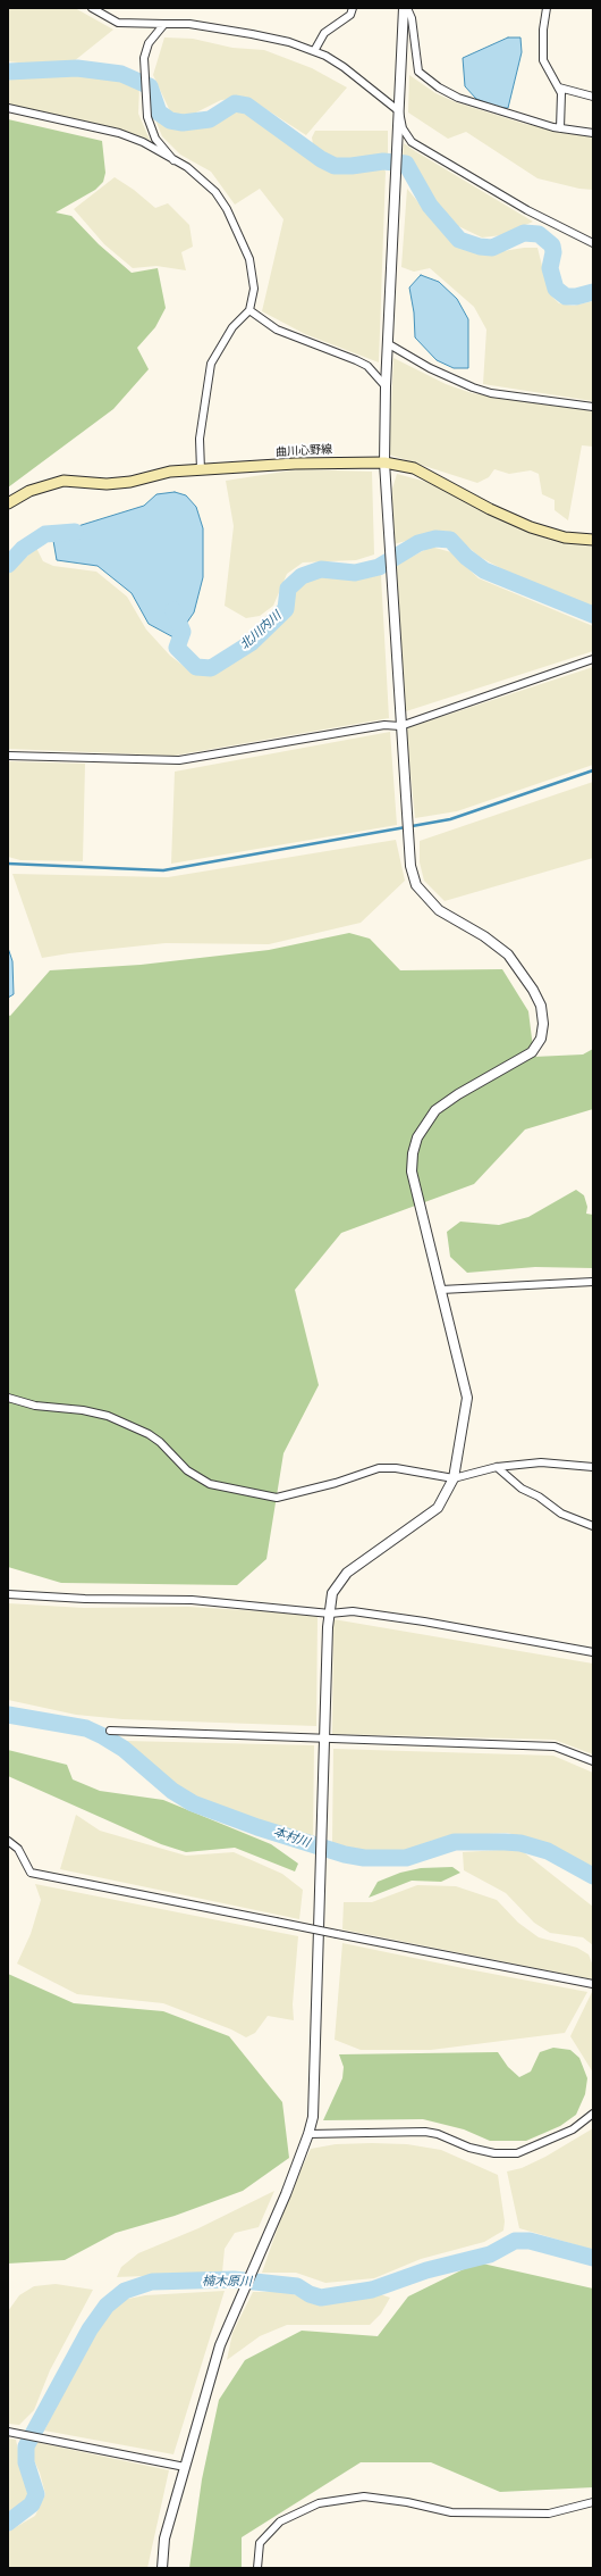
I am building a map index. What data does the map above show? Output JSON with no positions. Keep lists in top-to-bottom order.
{
  "streets": {
    "main road": ["曲川心野線"]
  },
  "water": ["北川内川", "本村川", "楠木原川"]
}
